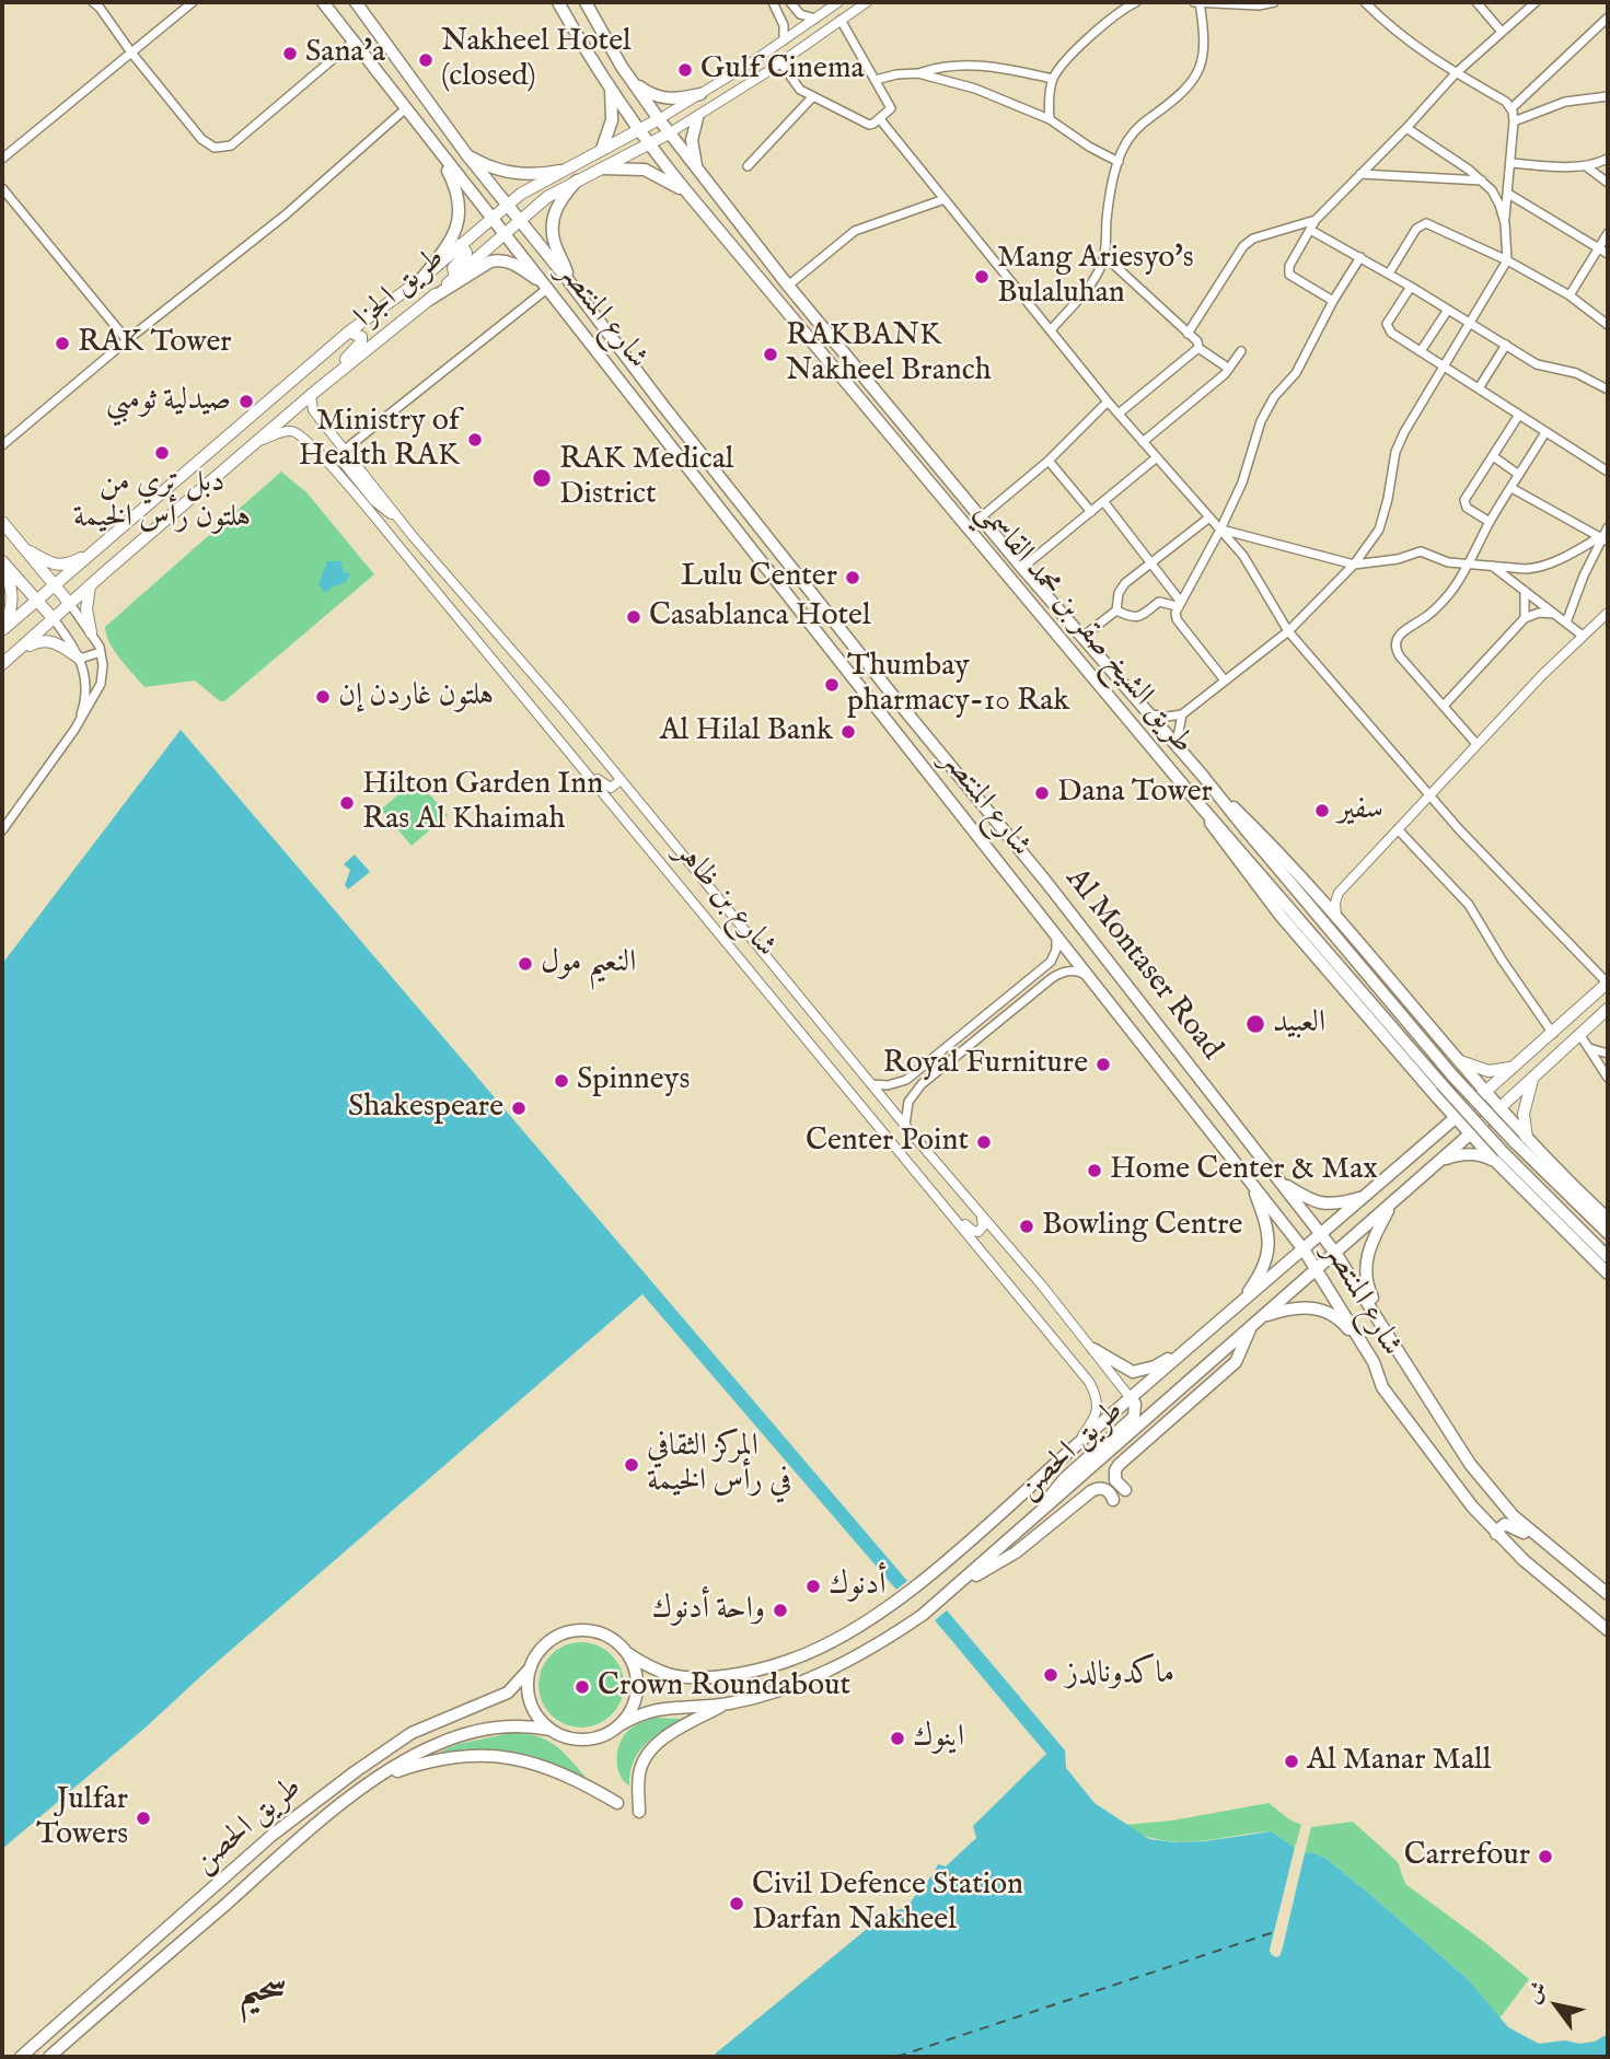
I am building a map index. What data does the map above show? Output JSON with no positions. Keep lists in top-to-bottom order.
{
  "streets": {
    "main road": [
      "طريق الجزا",
      "شارع المنتصر",
      "طريق الشيخ صقر بن محمد القاسمي",
      "Al Montaser Road",
      "طريق الحصن"
    ],
    "street": ["شارع بن ظاهر"]
  },
  "crossings": [
    ["طريق الجزا", "شارع المنتصر"],
    ["طريق الجزا", "طريق الشيخ صقر بن محمد القاسمي"],
    ["طريق الجزا", "شارع بن ظاهر"],
    ["طريق الجزا", "Al Montaser Road"],
    ["شارع المنتصر", "طريق الحصن"],
    ["شارع بن ظاهر", "طريق الحصن"],
    ["Al Montaser Road", "طريق الحصن"]
  ],
  "districts": ["سحيم"],
  "places": [
    "Sana'a",
    "Nakheel Hotel (closed)",
    "Gulf Cinema",
    "Mang Ariesyo's Bulaluhan",
    "RAK Tower",
    "RAKBANK Nakheel Branch",
    "صيدلية ثومبي",
    "Ministry of Health RAK",
    "دبل تري من هلتون رأس الخيمة",
    "RAK Medical District",
    "Lulu Center",
    "Casablanca Hotel",
    "Thumbay pharmacy-10 Rak",
    "هلتون غاردن إن",
    "Al Hilal Bank",
    "Dana Tower",
    "Hilton Garden Inn Ras Al Khaimah",
    "سفير",
    "النعيم مول",
    "العبيد",
    "Royal Furniture",
    "Spinneys",
    "Shakespeare",
    "Center Point",
    "Home Center & Max",
    "Bowling Centre",
    "المركز الثقافي في رأس الخيمة",
    "أدنوك",
    "واحة أدنوك",
    "ماكدونالدز",
    "Crown Roundabout",
    "اينوك",
    "Al Manar Mall",
    "Julfar Towers",
    "Carrefour",
    "Civil Defence Station Darfan Nakheel"
  ],
  "north": "top left"
}
